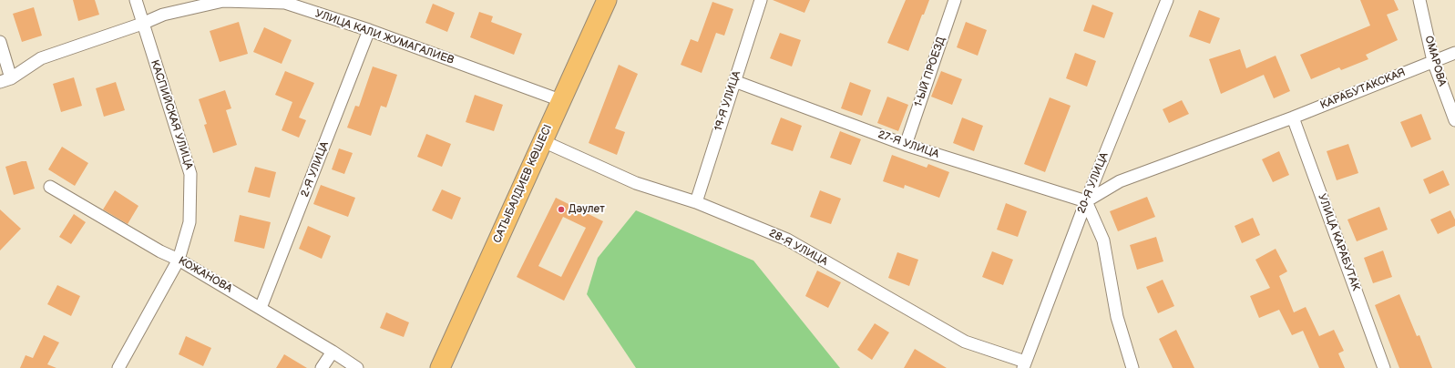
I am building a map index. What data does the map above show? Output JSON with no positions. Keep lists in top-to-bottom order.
{
  "streets": {
    "main road": ["САТЫБАЛДИЕВ КӨШЕСІ"],
    "street": [
      "УЛИЦА КАЛИ ЖУМАГАЛИЕВ",
      "ОМАРОВА",
      "1-ЫЙ ПРОЕЗД",
      "КАРАБУТАКСКАЯ",
      "19-Я УЛИЦА",
      "КАСПИЙСКАЯ УЛИЦА",
      "27-Я УЛИЦА",
      "2-Я УЛИЦА",
      "20-Я УЛИЦА",
      "УЛИЦА КАРАБУТАК",
      "28-Я УЛИЦА",
      "КОЖАНОВА"
    ]
  },
  "crossings": [
    ["УЛИЦА КАЛИ ЖУМАГАЛИЕВ", "КАСПИЙСКАЯ УЛИЦА"],
    ["УЛИЦА КАЛИ ЖУМАГАЛИЕВ", "2-Я УЛИЦА"],
    ["УЛИЦА КАЛИ ЖУМАГАЛИЕВ", "САТЫБАЛДИЕВ КӨШЕСІ"],
    ["ОМАРОВА", "КАРАБУТАКСКАЯ"],
    ["1-ЫЙ ПРОЕЗД", "27-Я УЛИЦА"],
    ["КАРАБУТАКСКАЯ", "27-Я УЛИЦА"],
    ["КАРАБУТАКСКАЯ", "20-Я УЛИЦА"],
    ["КАРАБУТАКСКАЯ", "УЛИЦА КАРАБУТАК"],
    ["19-Я УЛИЦА", "27-Я УЛИЦА"],
    ["19-Я УЛИЦА", "28-Я УЛИЦА"],
    ["КАСПИЙСКАЯ УЛИЦА", "КОЖАНОВА"],
    ["27-Я УЛИЦА", "20-Я УЛИЦА"],
    ["2-Я УЛИЦА", "КОЖАНОВА"],
    ["20-Я УЛИЦА", "28-Я УЛИЦА"],
    ["САТЫБАЛДИЕВ КӨШЕСІ", "28-Я УЛИЦА"]
  ],
  "places": ["Дәулет"]
}
